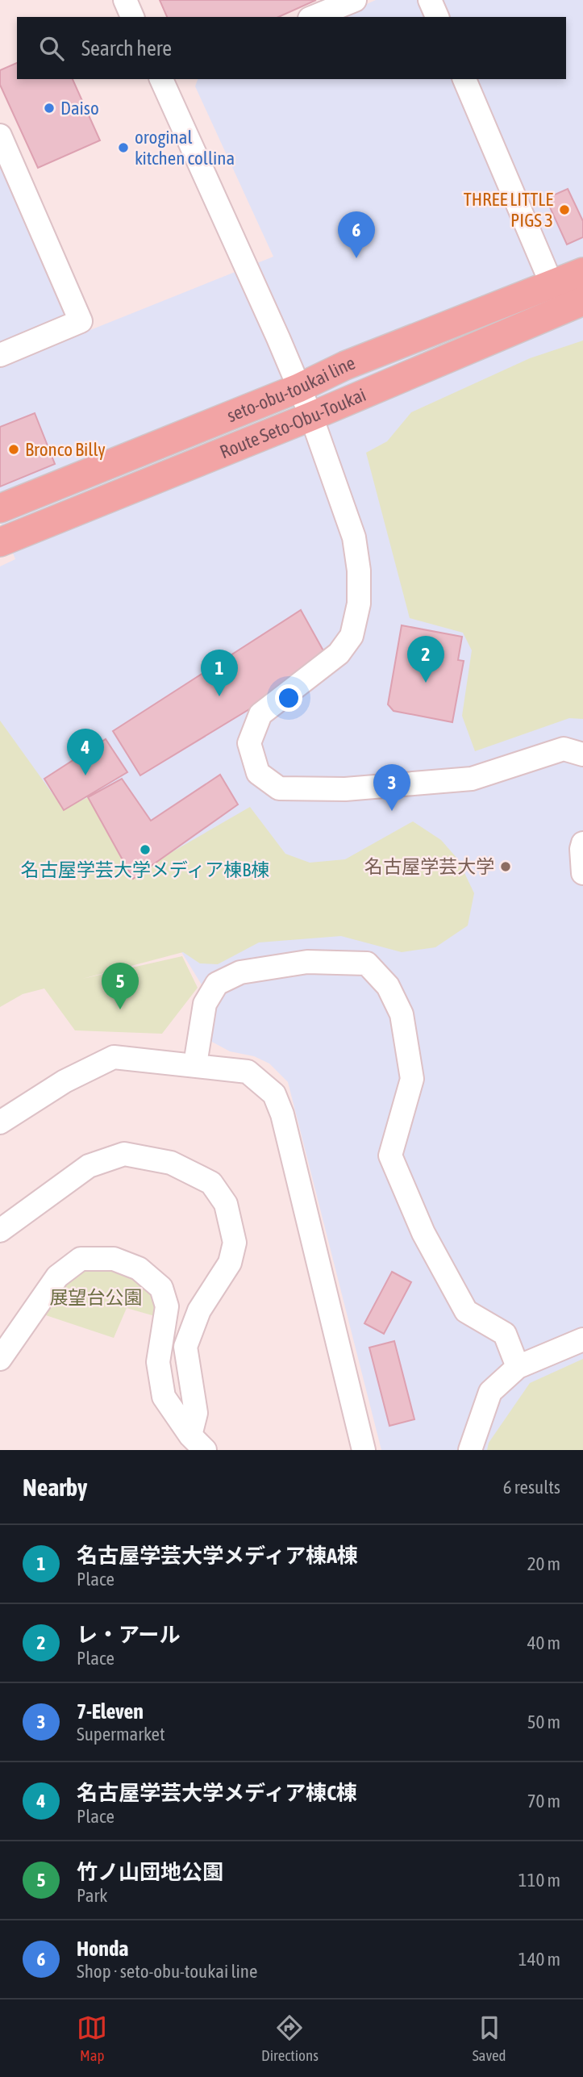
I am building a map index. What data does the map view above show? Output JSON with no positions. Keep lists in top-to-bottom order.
{
  "streets": {
    "main road": ["seto-obu-toukai line", "Route Seto-Obu-Toukai"]
  },
  "parks": ["展望台公園"],
  "places": [
    "Daiso",
    "oroginal kitchen collina",
    "THREE LITTLE PIGS 3",
    "Bronco Billy",
    "名古屋学芸大学メディア棟B棟",
    "名古屋学芸大学"
  ],
  "page": {
    "search": "Search here",
    "pins": [
      "6",
      "2",
      "1",
      "4",
      "3",
      "5"
    ],
    "heading": ["Nearby", "6 results"],
    "list": [
      {
        "mark": "1",
        "name": "名古屋学芸大学メディア棟A棟",
        "note": "Place",
        "value": "20 m"
      },
      {
        "mark": "2",
        "name": "レ・アール",
        "note": "Place",
        "value": "40 m"
      },
      {
        "mark": "3",
        "name": "7-Eleven",
        "note": "Supermarket",
        "value": "50 m"
      },
      {
        "mark": "4",
        "name": "名古屋学芸大学メディア棟C棟",
        "note": "Place",
        "value": "70 m"
      },
      {
        "mark": "5",
        "name": "竹ノ山団地公園",
        "note": "Park",
        "value": "110 m"
      },
      {
        "mark": "6",
        "name": "Honda",
        "note": "Shop · seto-obu-toukai line",
        "value": "140 m"
      }
    ],
    "nav": ["Map", "Directions", "Saved"]
  }
}
